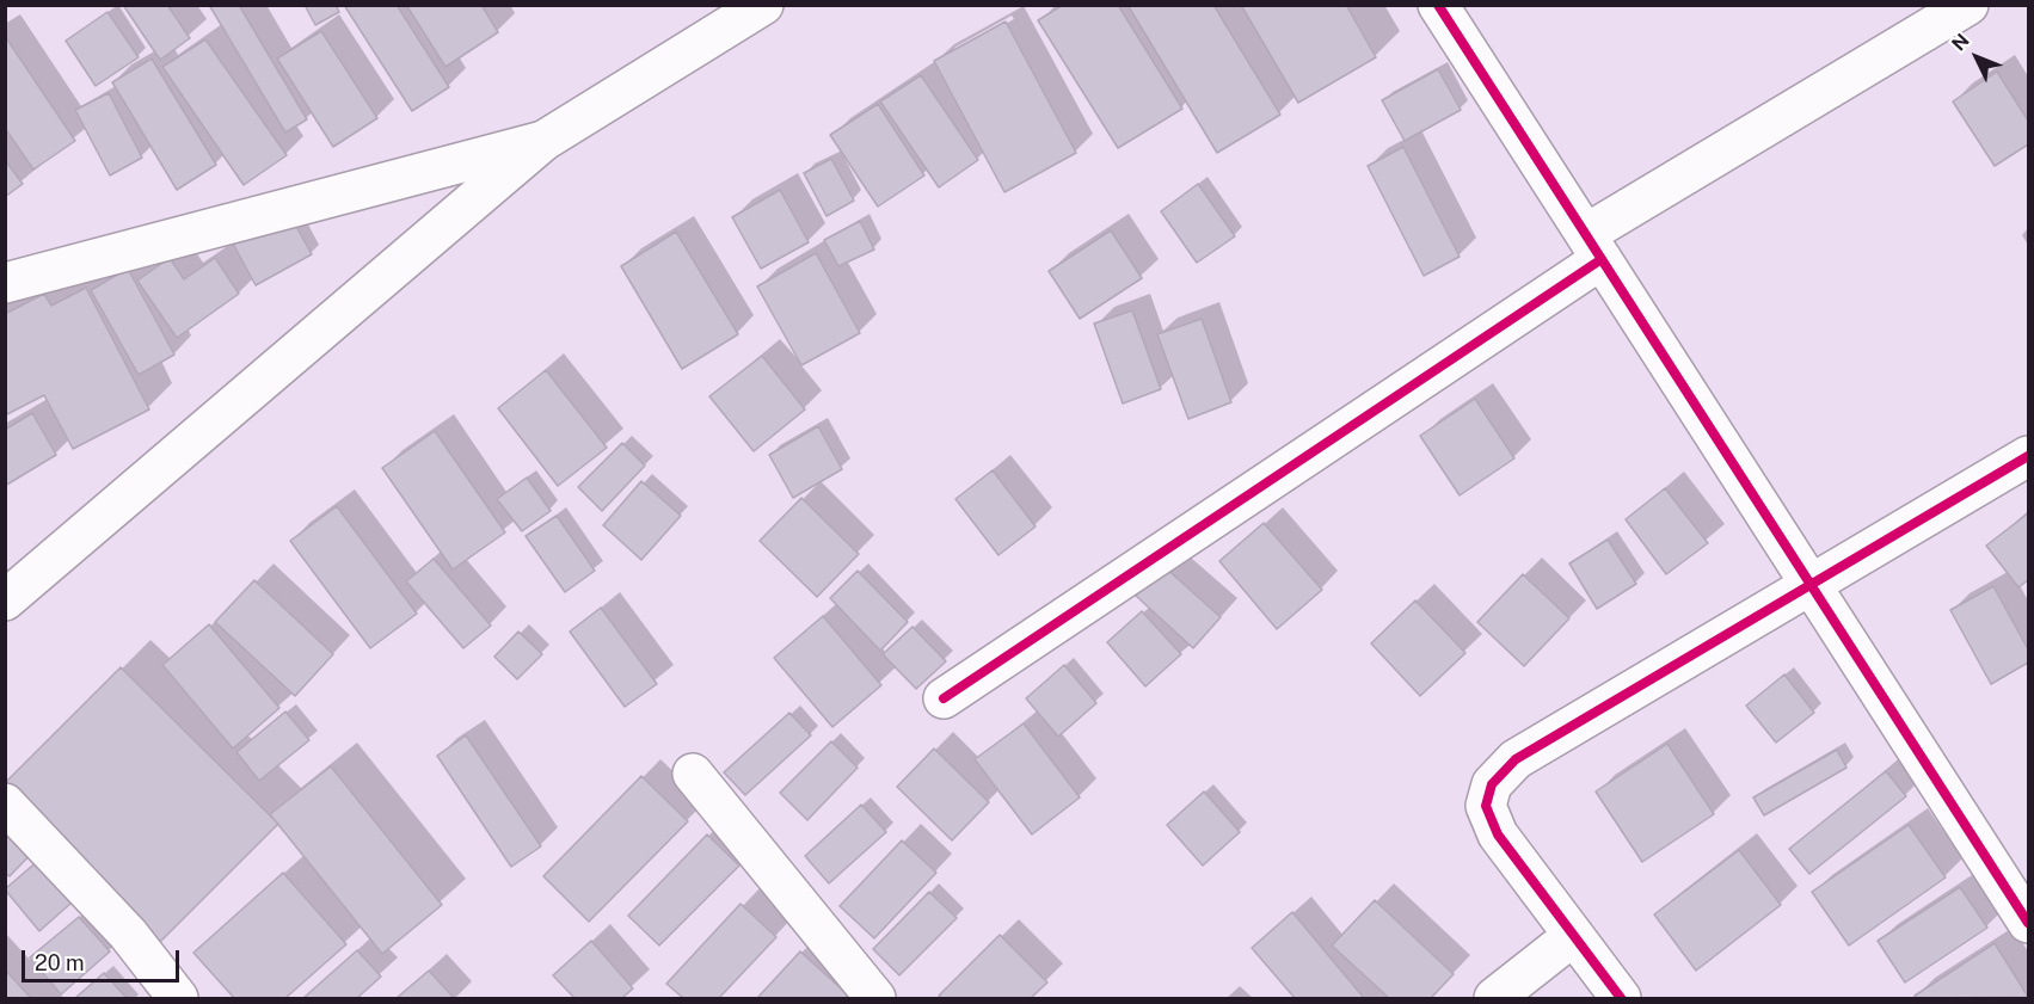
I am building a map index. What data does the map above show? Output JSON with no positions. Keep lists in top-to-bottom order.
{
  "scale_bar": "20 m",
  "north": "top left"
}
